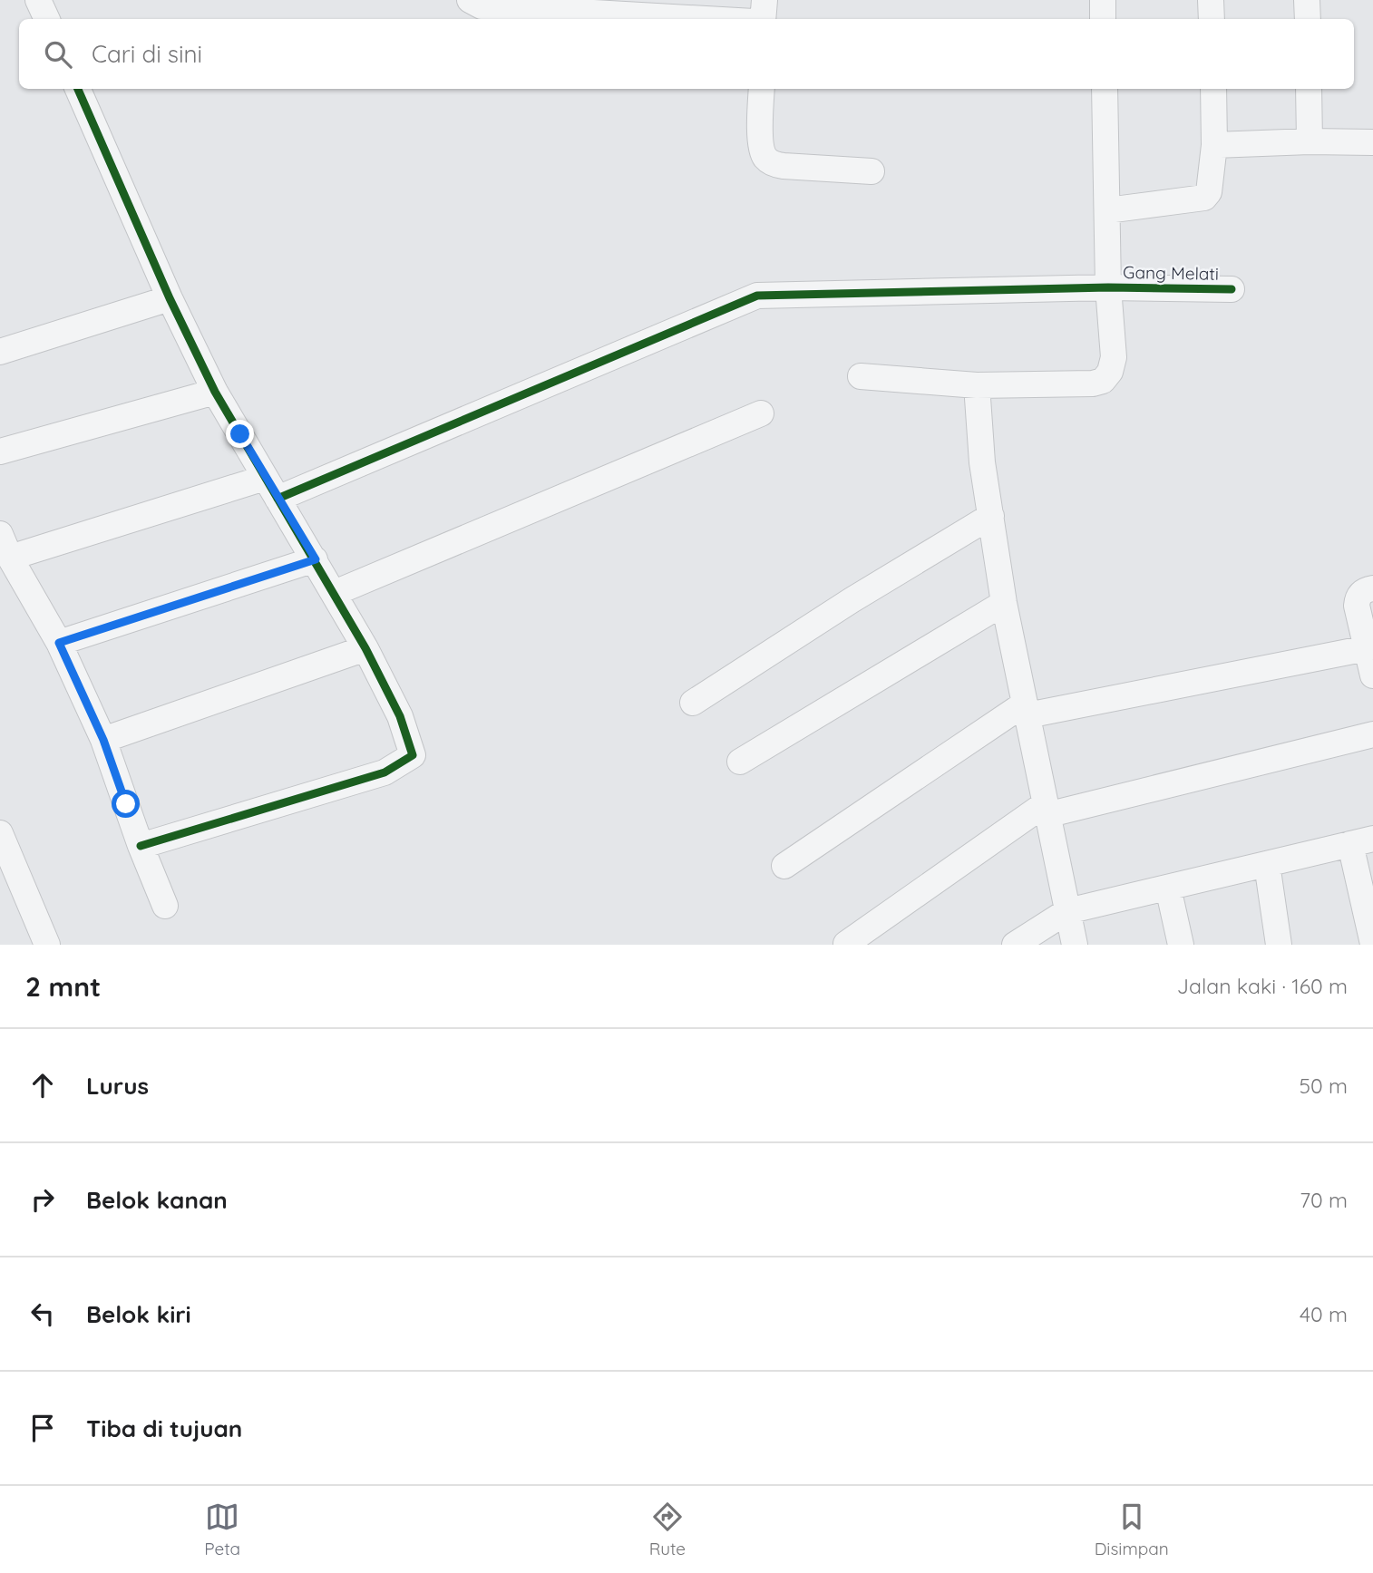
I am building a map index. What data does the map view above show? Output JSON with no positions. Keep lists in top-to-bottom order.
{
  "streets": {
    "street": ["Gang Melati"]
  },
  "page": {
    "search": "Cari di sini",
    "heading": ["2 mnt", "Jalan kaki · 160 m"],
    "list": [
      ["Lurus", "50 m"],
      ["Belok kanan", "70 m"],
      ["Belok kiri", "40 m"],
      "Tiba di tujuan"
    ],
    "nav": ["Peta", "Rute", "Disimpan"]
  }
}
